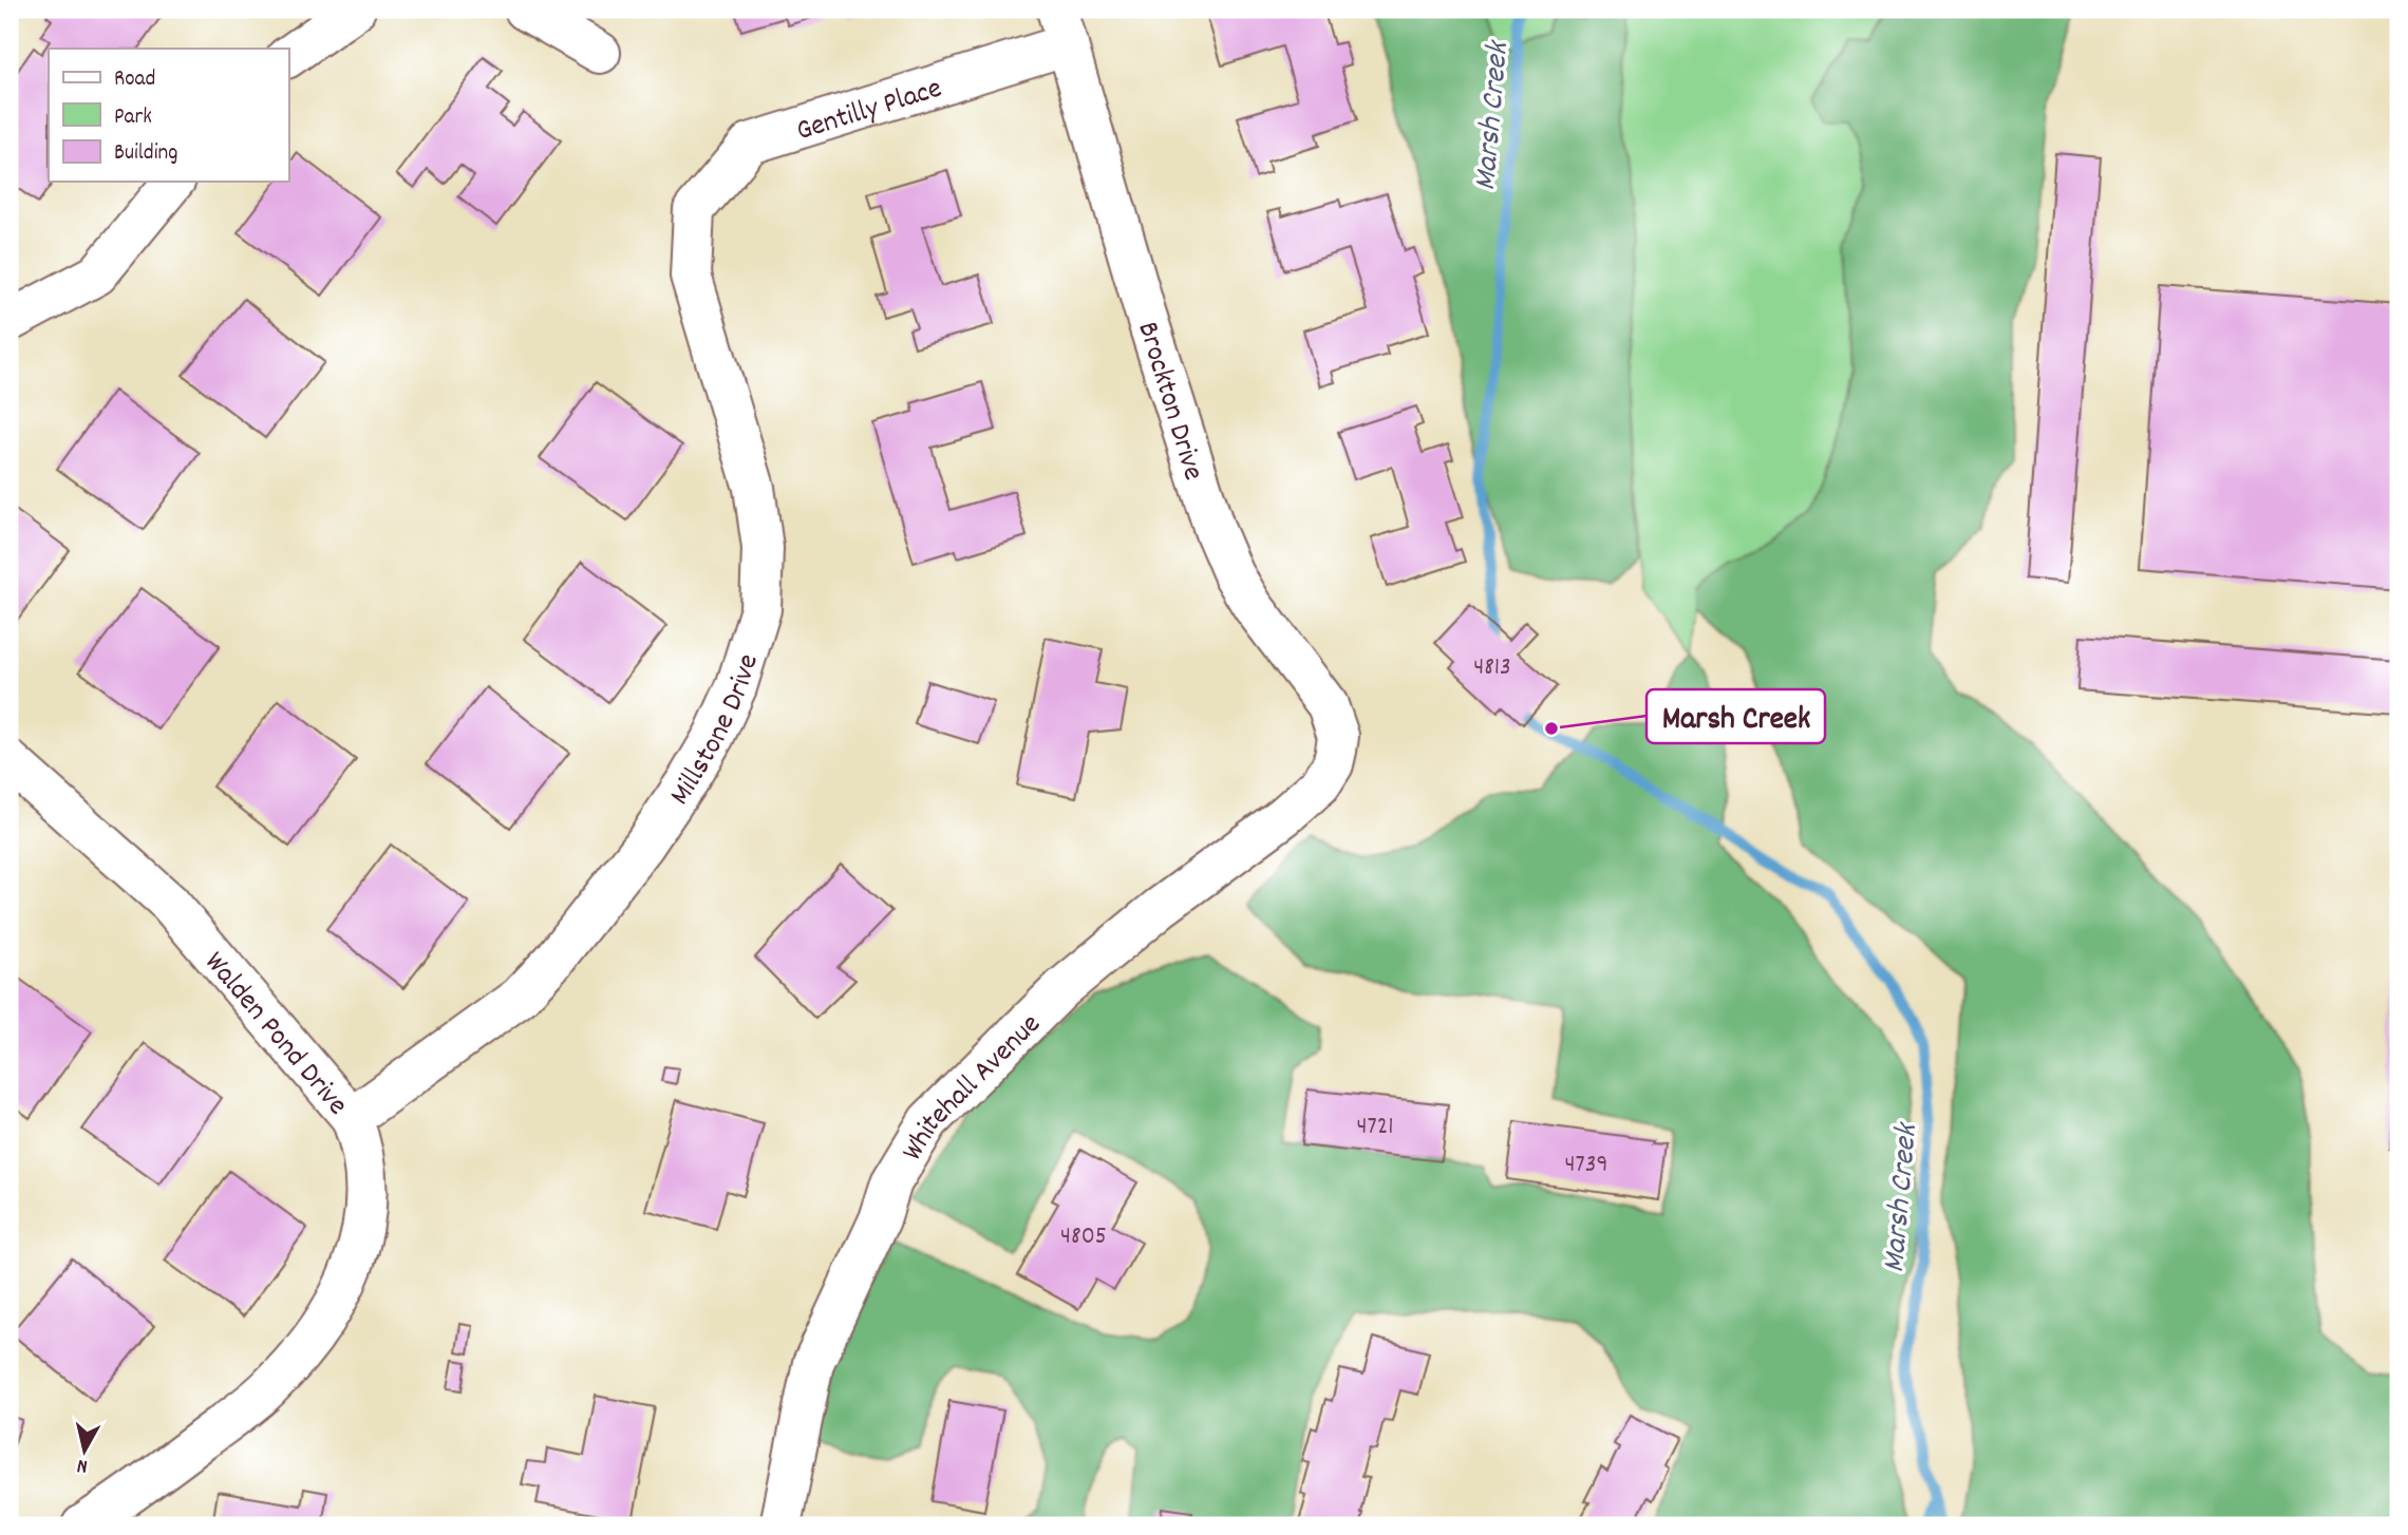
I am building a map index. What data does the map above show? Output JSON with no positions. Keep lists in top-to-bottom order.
{
  "streets": {
    "street": [
      "Gentilly Place",
      "Brockton Drive",
      "Millstone Drive",
      "Walden Pond Drive",
      "Whitehall Avenue"
    ]
  },
  "crossings": [
    ["Gentilly Place", "Brockton Drive"],
    ["Gentilly Place", "Millstone Drive"],
    ["Brockton Drive", "Whitehall Avenue"],
    ["Millstone Drive", "Walden Pond Drive"]
  ],
  "water": ["Marsh Creek"],
  "places": ["Marsh Creek"],
  "house_numbers": [
    "4813",
    "4721",
    "4739",
    "4805"
  ],
  "legend": ["Road", "Park", "Building"],
  "north": "bottom"
}
